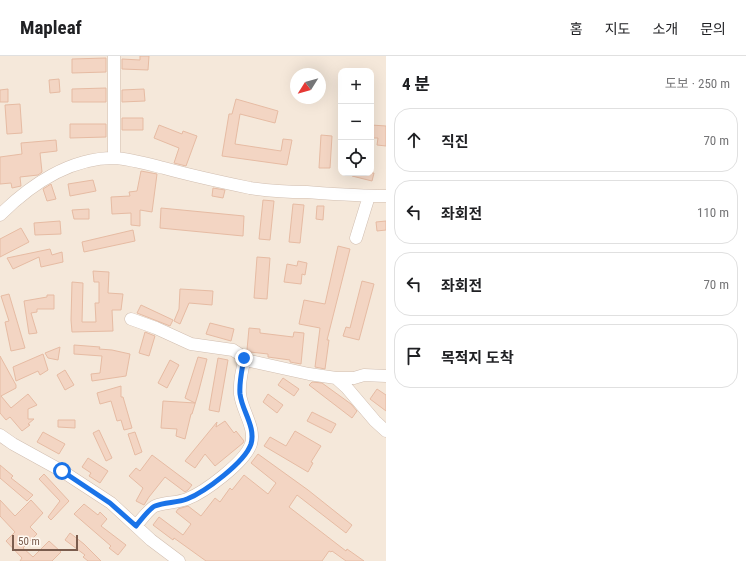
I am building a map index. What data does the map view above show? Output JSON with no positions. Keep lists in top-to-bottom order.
{
  "scale_bar": "50 m",
  "north": "bottom left",
  "page": {
    "header": "Mapleaf",
    "nav": [
      "홈",
      "지도",
      "소개",
      "문의"
    ],
    "heading": ["4 분", "도보 · 250 m"],
    "map_buttons": ["+", "−"],
    "list": [
      ["직진", "70 m"],
      ["좌회전", "110 m"],
      ["좌회전", "70 m"],
      "목적지 도착"
    ],
    "scale": "50 m"
  }
}
